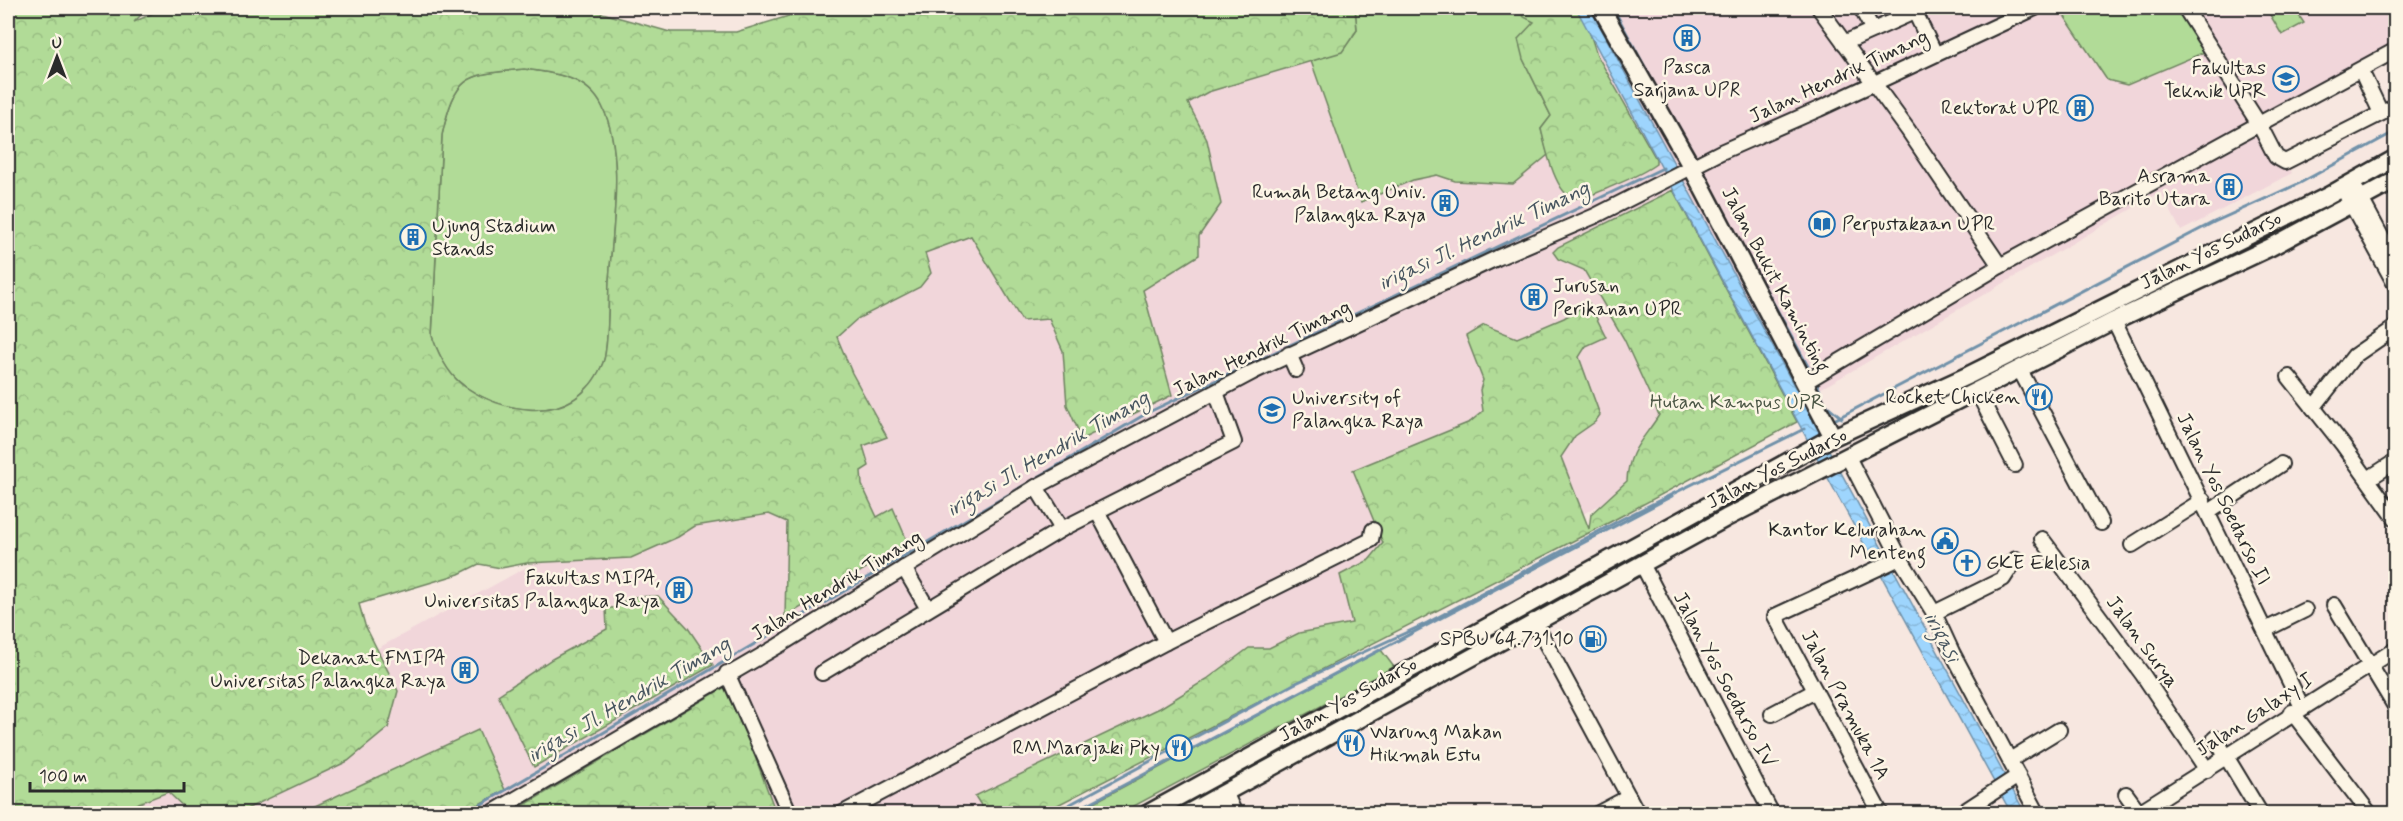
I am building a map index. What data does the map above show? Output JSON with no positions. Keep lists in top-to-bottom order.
{
  "streets": {
    "main road": ["Jalan Yos Sudarso", "Jalan Bukit Kaminting"],
    "street": [
      "Jalan Hendrik Timang",
      "Jalan Yos Soedarso II",
      "Jalan Surya",
      "Jalan Yos Soedarso IV",
      "Jalan Pramuka 1A",
      "Jalan Galaxy I"
    ]
  },
  "crossings": [
    ["Jalan Hendrik Timang", "Jalan Bukit Kaminting"],
    ["Jalan Yos Sudarso", "Jalan Bukit Kaminting"],
    ["Jalan Yos Sudarso", "Jalan Yos Soedarso II"],
    ["Jalan Yos Sudarso", "Jalan Yos Soedarso IV"],
    ["Jalan Yos Soedarso II", "Jalan Galaxy I"],
    ["Jalan Surya", "Jalan Galaxy I"]
  ],
  "water": ["irigasi Jl. Hendrik Timang", "irigasi"],
  "parks": ["Hutan Kampus UPR"],
  "places": {
    "building": [
      "Pasca Sarjana UPR",
      "Rektorat UPR",
      "Asrama Barito Utara",
      "Rumah Betang Univ. Palangka Raya",
      "Ujung Stadium Stands",
      "Jurusan Perikanan UPR",
      "Fakultas MIPA, Universitas Palangka Raya",
      "Dekanat FMIPA Universitas Palangka Raya"
    ],
    "school or university": ["Fakultas Teknik UPR", "University of Palangka Raya"],
    "library": ["Perpustakaan UPR"],
    "restaurant": ["Rocket Chicken", "Warung Makan Hikmah Estu", "RM.Marajaki Pky"],
    "public building": ["Kantor Kelurahan Menteng"],
    "church": ["GKE Eklesia"],
    "fuel station": ["SPBU 64.731.10"]
  },
  "scale_bar": "100 m",
  "north": "top"
}
